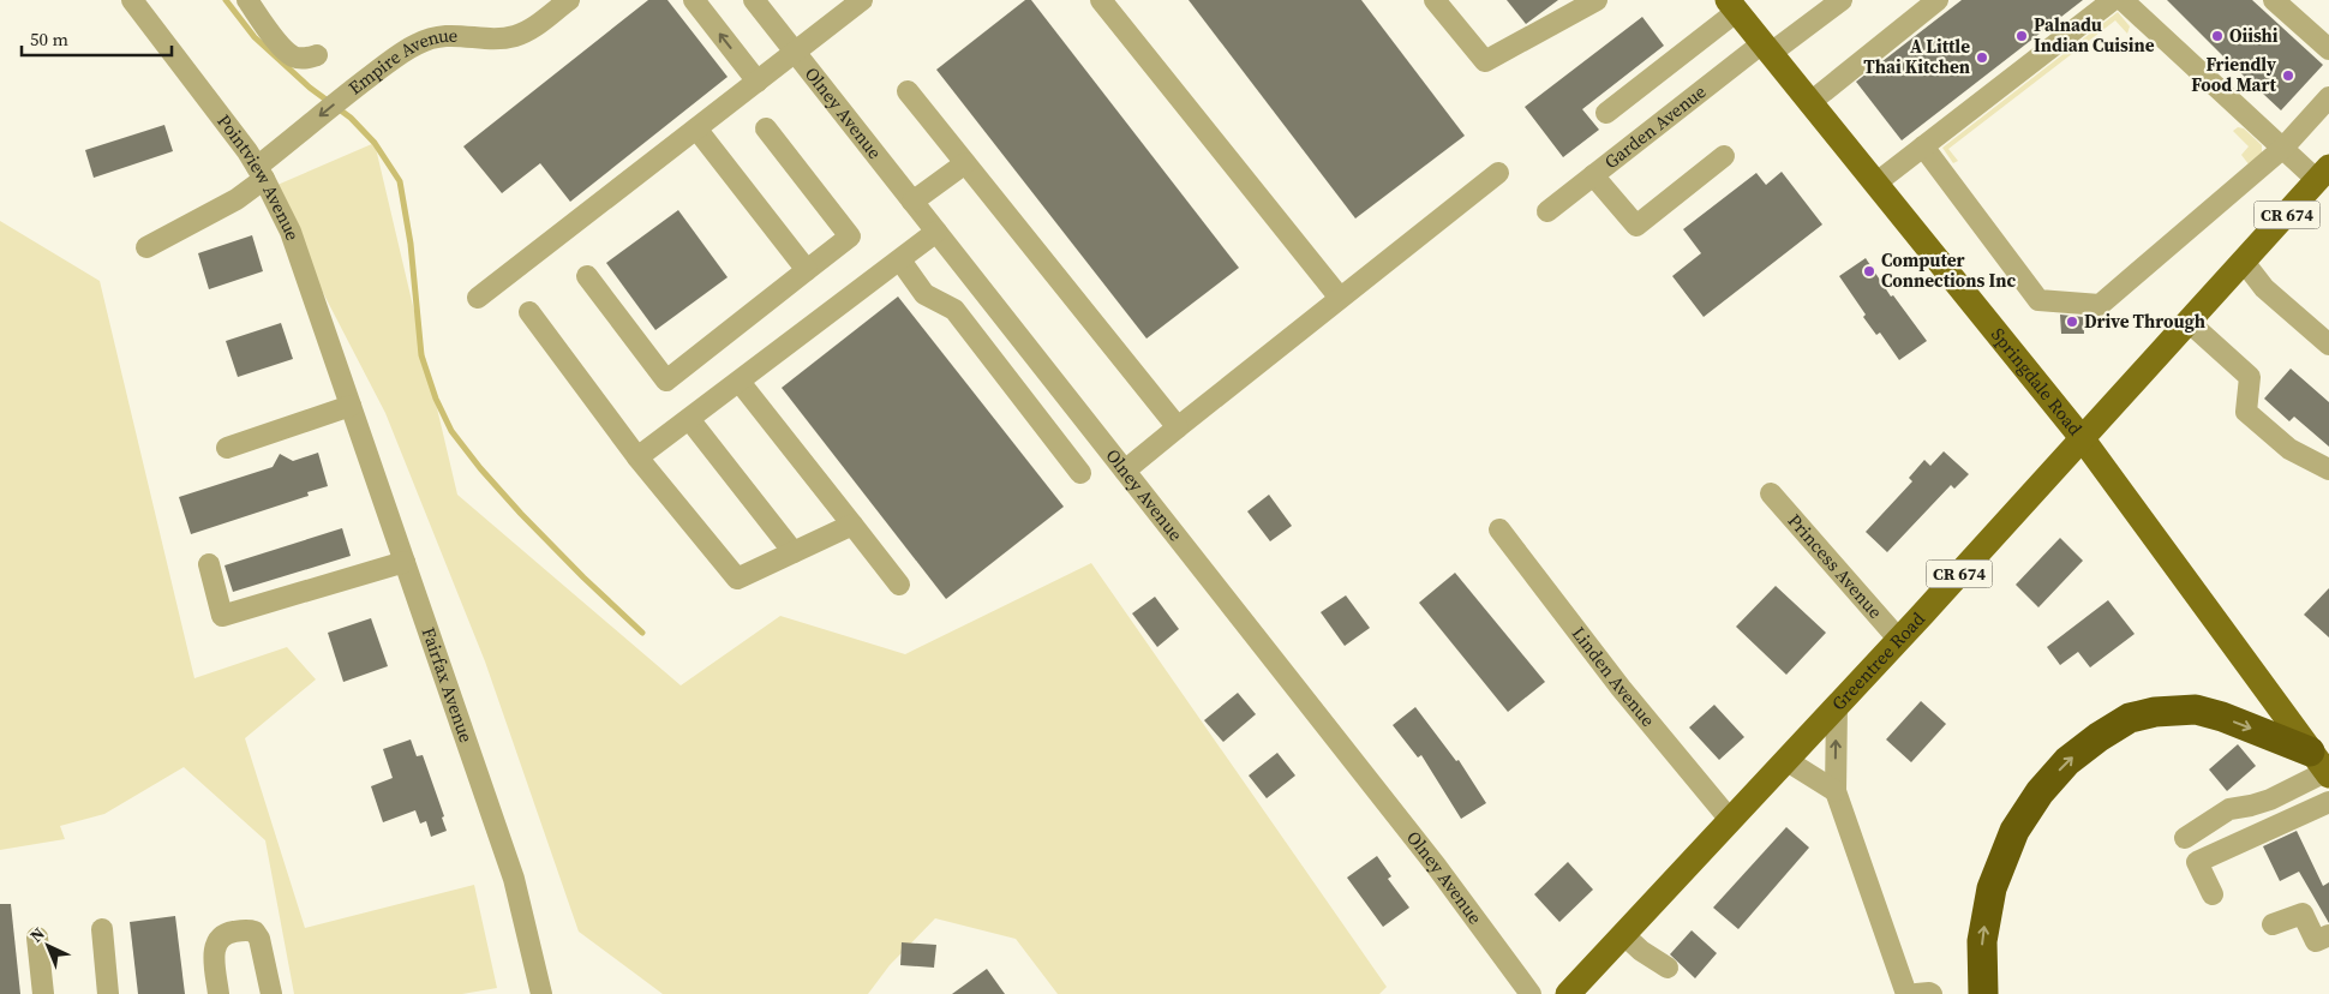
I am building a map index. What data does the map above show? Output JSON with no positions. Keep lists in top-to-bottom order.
{
  "streets": {
    "main road": ["CR 674", "Springdale Road", "Greentree Road"],
    "street": [
      "Empire Avenue",
      "Olney Avenue",
      "Garden Avenue",
      "Pointview Avenue",
      "Princess Avenue",
      "Linden Avenue",
      "Fairfax Avenue"
    ]
  },
  "crossings": [
    ["Empire Avenue", "Pointview Avenue"],
    ["Garden Avenue", "Springdale Road"],
    ["Pointview Avenue", "Fairfax Avenue"],
    ["Springdale Road", "Greentree Road"],
    ["Princess Avenue", "Greentree Road"],
    ["Greentree Road", "Linden Avenue"]
  ],
  "one_way": ["Empire Avenue"],
  "places": [
    "Palnadu Indian Cuisine",
    "Oiishi",
    "A Little Thai Kitchen",
    "Friendly Food Mart",
    "Computer Connections Inc",
    "Drive Through"
  ],
  "scale_bar": "50 m",
  "north": "top left"
}
